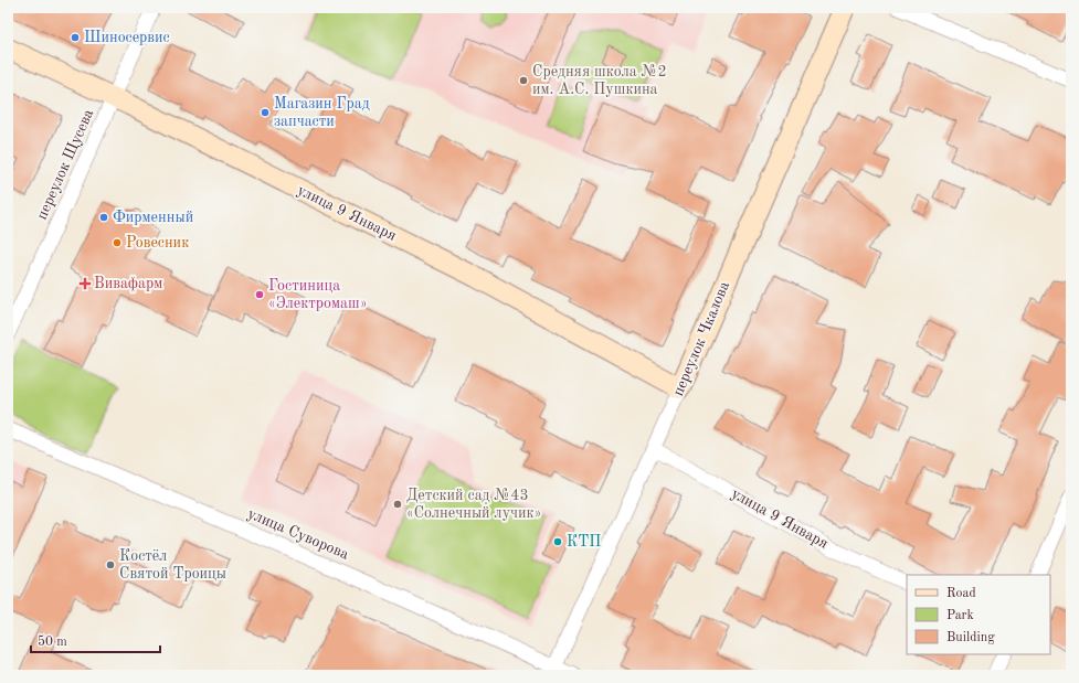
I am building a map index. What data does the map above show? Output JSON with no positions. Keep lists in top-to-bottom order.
{
  "streets": {
    "street": [
      "переулок Щусева",
      "улица 9 Января",
      "переулок Чкалова",
      "улица Суворова"
    ]
  },
  "crossings": [
    ["переулок Щусева", "улица 9 Января"],
    ["улица 9 Января", "переулок Чкалова"],
    ["переулок Чкалова", "улица Суворова"]
  ],
  "places": {
    "other": [
      "Шиносервис",
      "Средняя школа №2 им. А.С. Пушкина",
      "Магазин Град запчасти",
      "Фирменный",
      "Ровесник",
      "Гостиница «Электромаш»",
      "Детский сад №43 «Солнечный лучик»",
      "КТП",
      "Костёл Святой Троицы"
    ],
    "health": ["Вивафарм"]
  },
  "legend": ["Road", "Park", "Building"],
  "scale_bar": "50 m"
}
